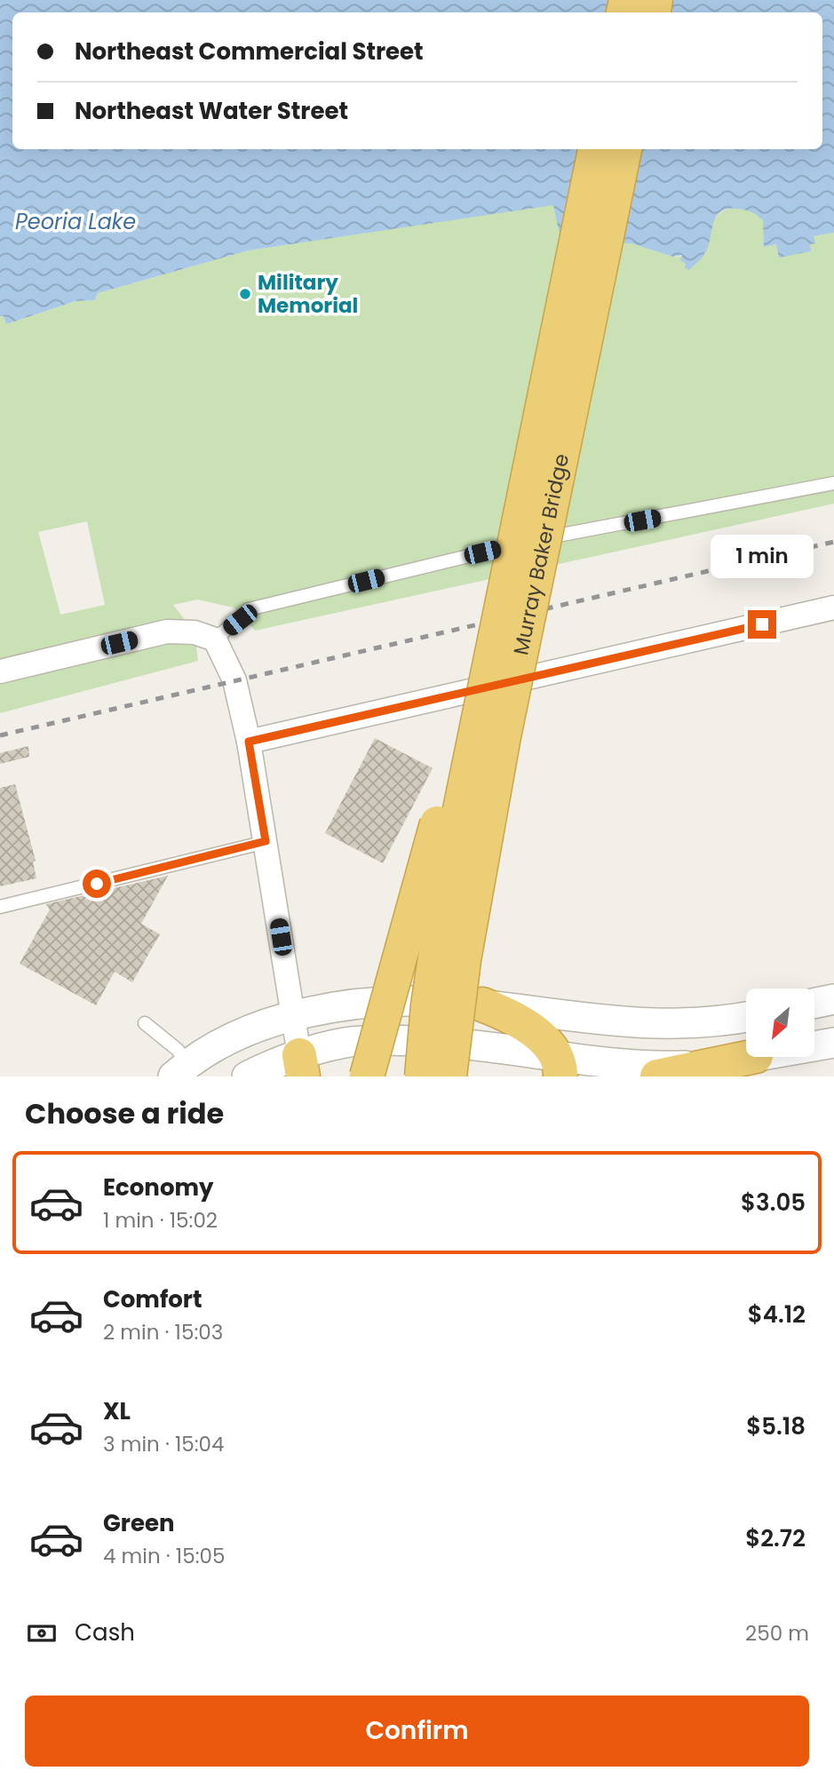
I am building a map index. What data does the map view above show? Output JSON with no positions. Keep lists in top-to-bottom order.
{
  "streets": {
    "highway": ["Murray Baker Bridge"]
  },
  "water": ["Peoria Lake"],
  "places": ["Military Memorial"],
  "north": "bottom left",
  "page": {
    "banner": ["Northeast Commercial Street", "Northeast Water Street"],
    "bubble": "1 min",
    "heading": "Choose a ride",
    "list": [
      {
        "name": "Economy",
        "note": "1 min · 15:02",
        "value": "$3.05"
      },
      {
        "name": "Comfort",
        "note": "2 min · 15:03",
        "value": "$4.12"
      },
      {
        "name": "XL",
        "note": "3 min · 15:04",
        "value": "$5.18"
      },
      {
        "name": "Green",
        "note": "4 min · 15:05",
        "value": "$2.72"
      }
    ],
    "pay": ["Cash", "250 m"],
    "buttons": "Confirm"
  }
}
